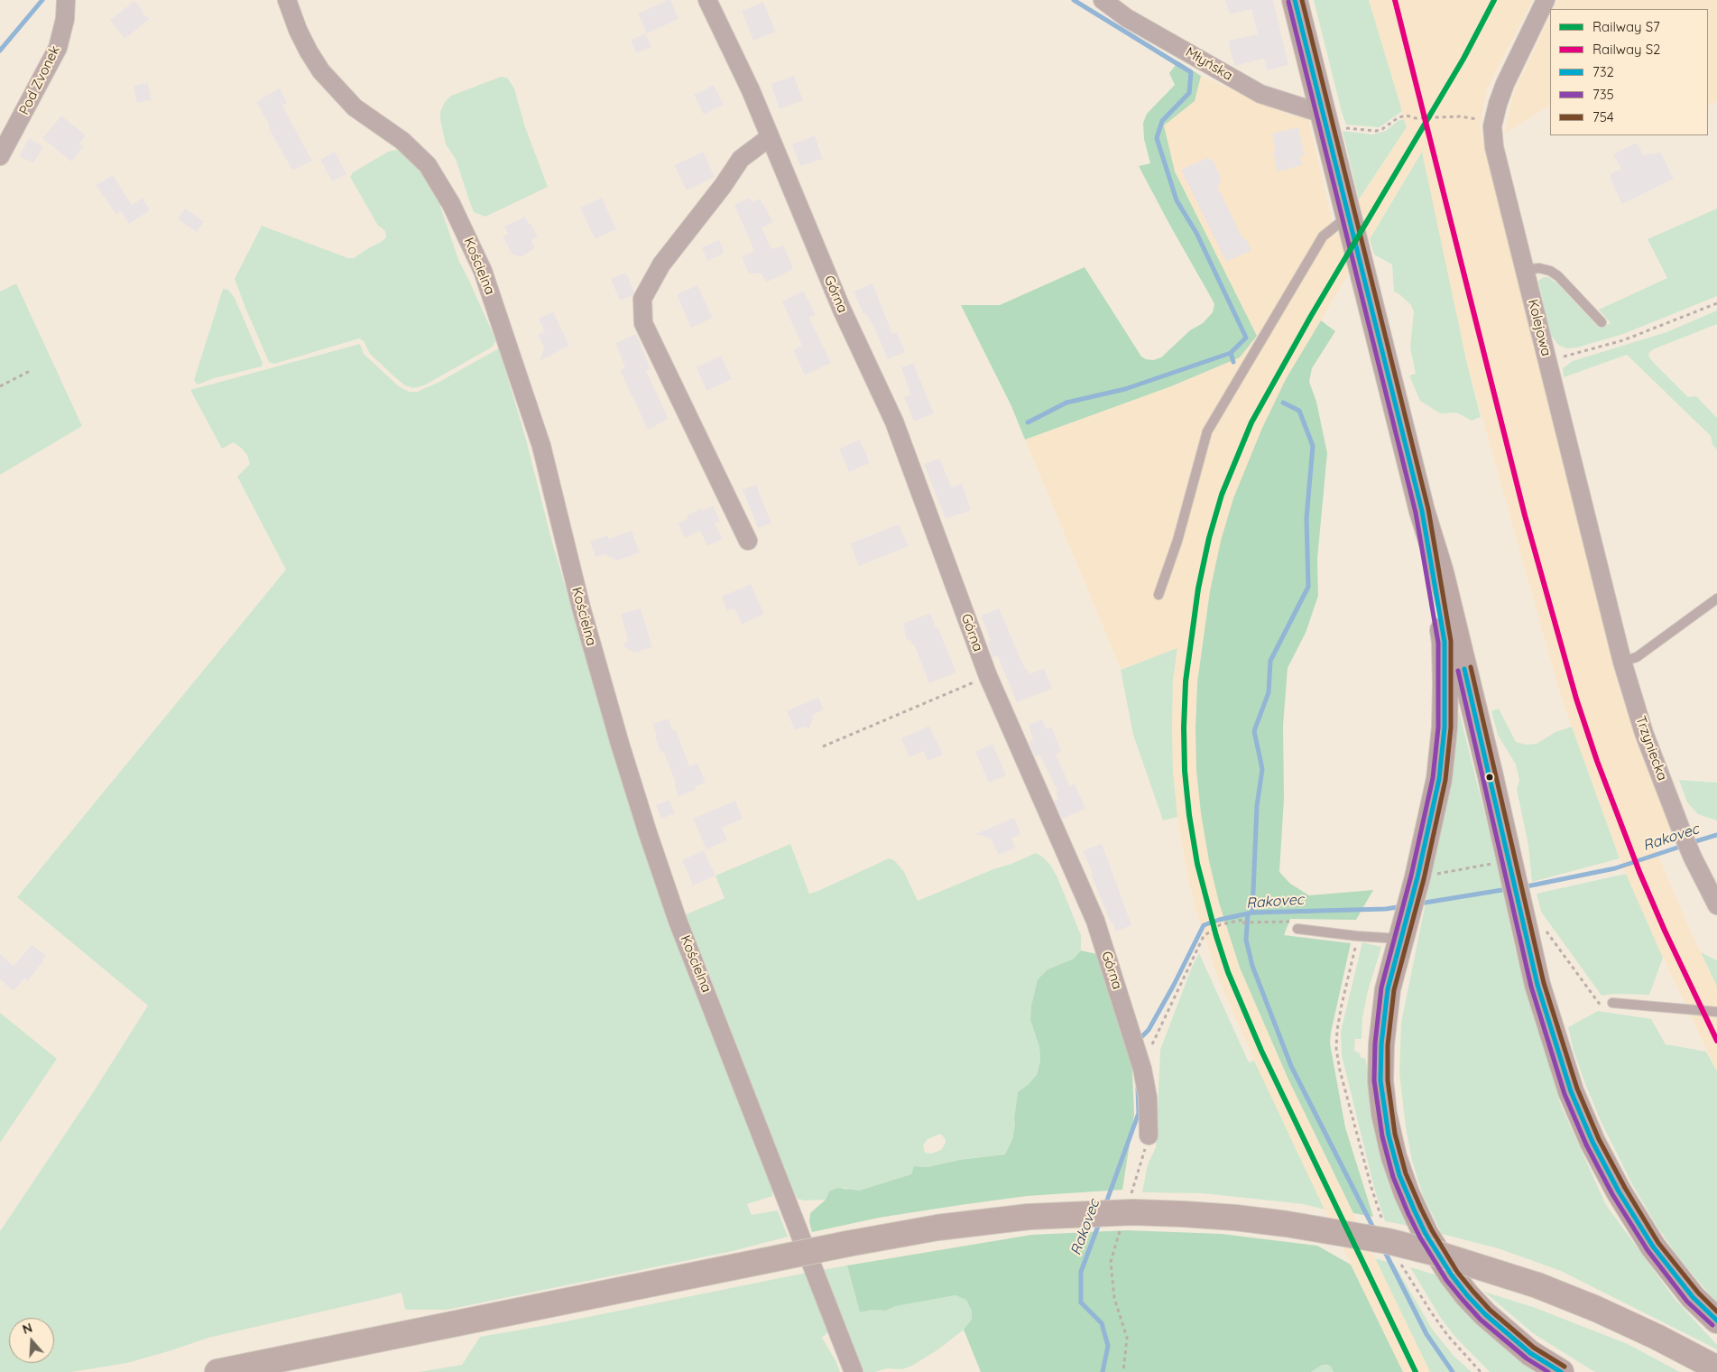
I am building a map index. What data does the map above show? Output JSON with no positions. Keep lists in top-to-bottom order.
{
  "streets": {
    "street": [
      "Młyńska",
      "Pod Zvonek",
      "Kościelna",
      "Górna",
      "Kolejowa",
      "Trzyniecka"
    ]
  },
  "crossings": [
    ["Kolejowa", "Trzyniecka"]
  ],
  "water": ["Rakovec"],
  "lines": [
    "rail line S7",
    "rail line S2",
    "transit line 732",
    "transit line 754",
    "transit line 735"
  ],
  "legend": [
    "Railway S7",
    "Railway S2",
    "732",
    "735",
    "754"
  ],
  "north": "top"
}
